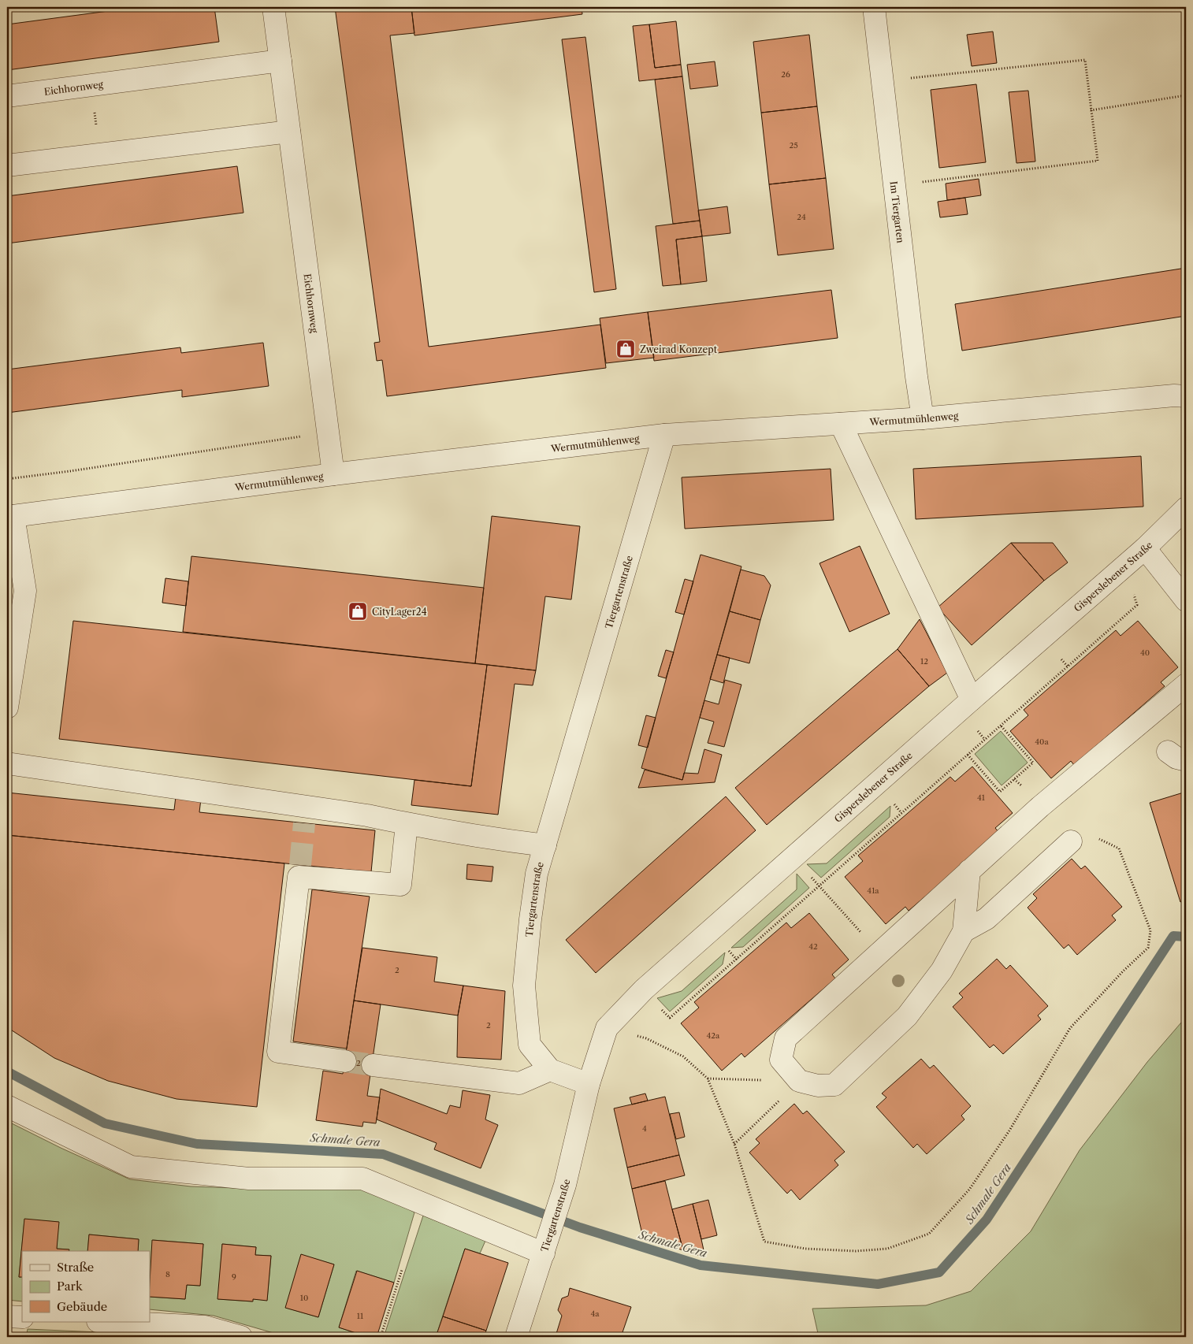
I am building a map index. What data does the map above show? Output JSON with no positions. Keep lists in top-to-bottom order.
{
  "streets": {
    "street": [
      "Eichhornweg",
      "Im Tiergarten",
      "Wermutmühlenweg",
      "Gisperslebener Straße",
      "Tiergartenstraße"
    ]
  },
  "crossings": [
    ["Eichhornweg", "Wermutmühlenweg"],
    ["Im Tiergarten", "Wermutmühlenweg"],
    ["Wermutmühlenweg", "Tiergartenstraße"],
    ["Gisperslebener Straße", "Tiergartenstraße"]
  ],
  "water": ["Schmale Gera"],
  "places": {
    "shop": ["Zweirad Konzept", "CityLager24"]
  },
  "house_numbers": [
    "26",
    "25",
    "24",
    "40",
    "12",
    "40a",
    "41",
    "41a",
    "42",
    "2",
    "2",
    "42a",
    "2",
    "4",
    "8",
    "9",
    "10",
    "4a",
    "11"
  ],
  "legend": ["Straße", "Park", "Gebäude"]
}
